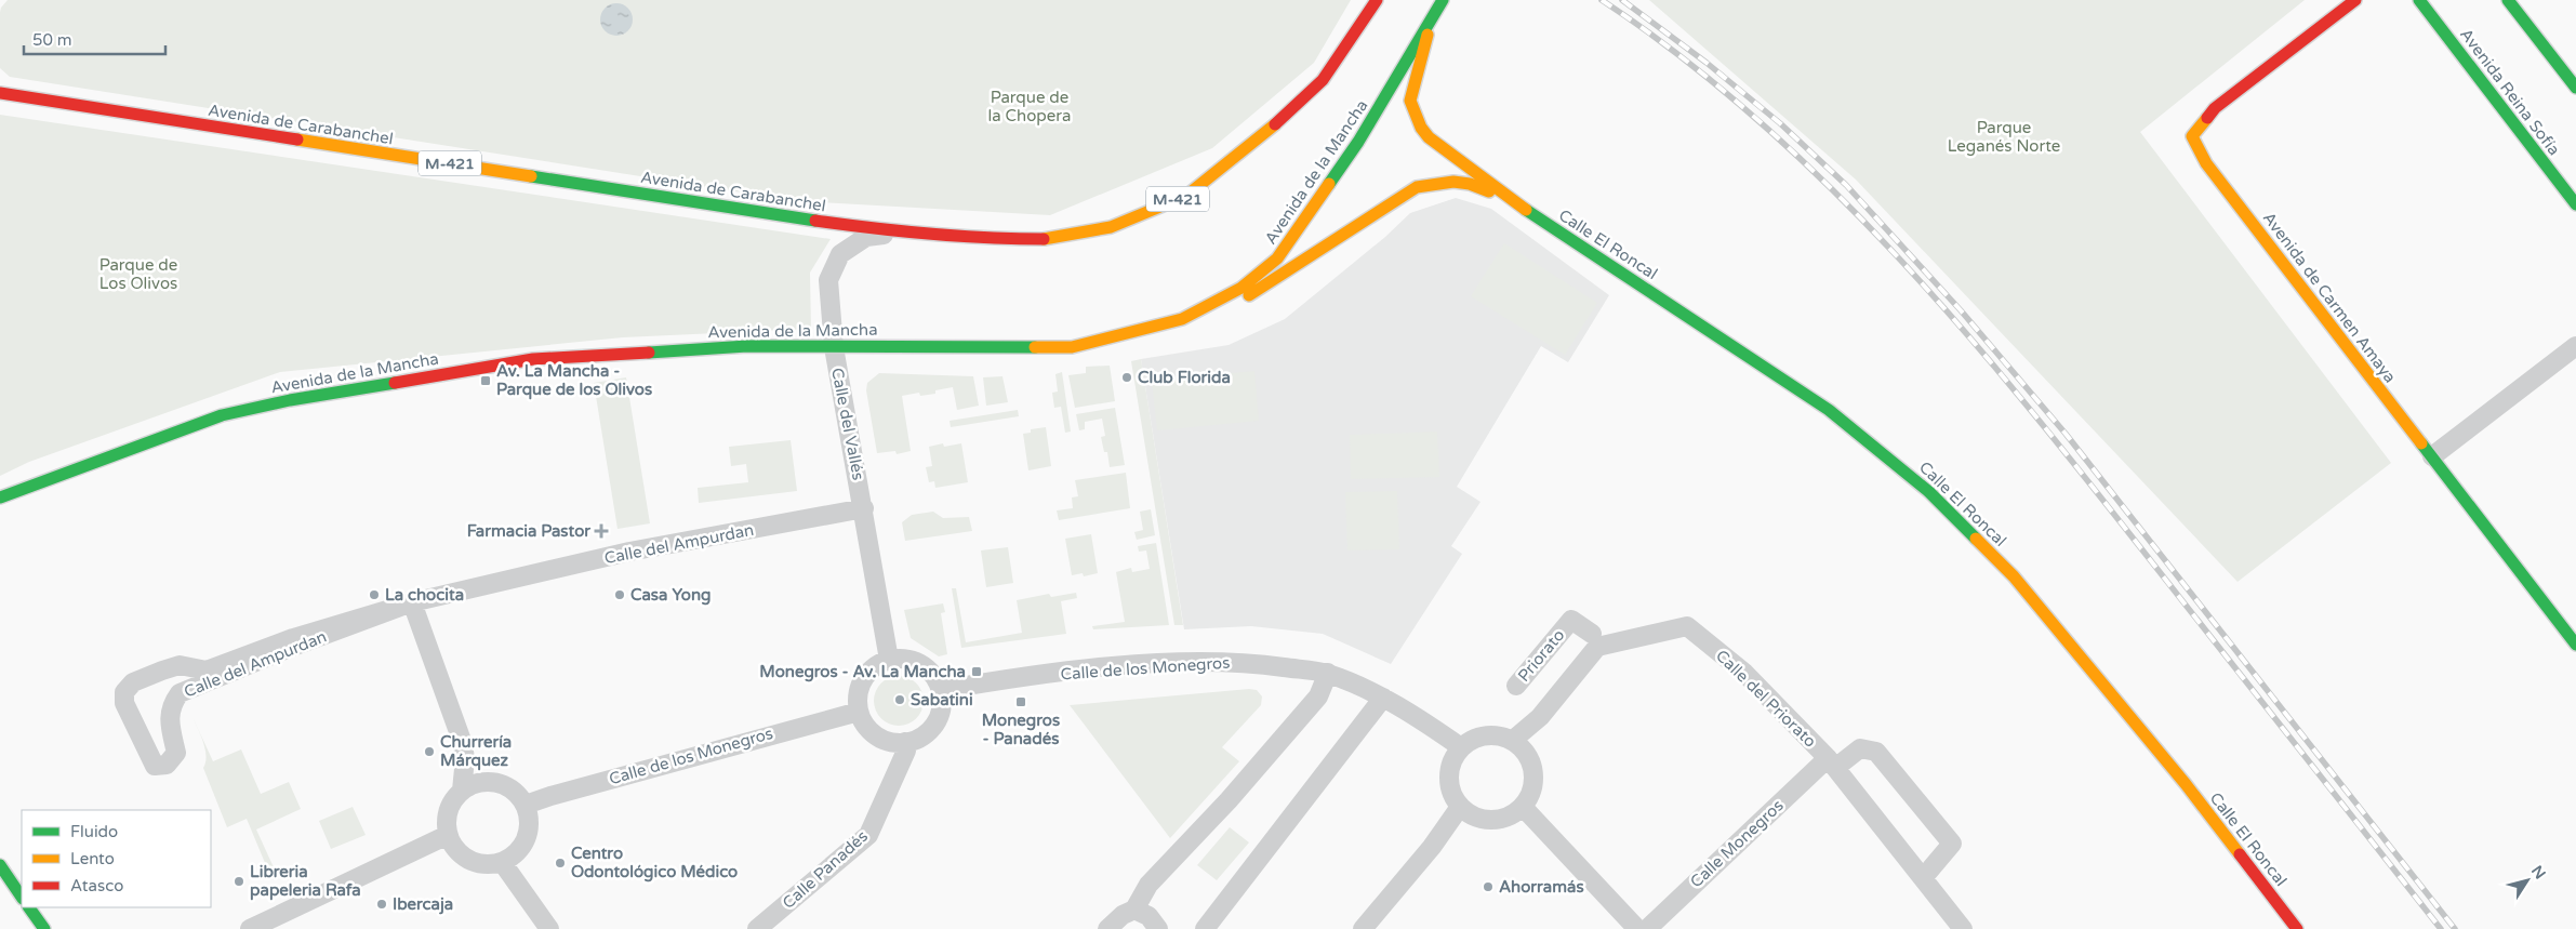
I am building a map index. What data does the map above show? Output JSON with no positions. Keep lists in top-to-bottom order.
{
  "streets": {
    "main road": [
      "Avenida Reina Sofía",
      "Avenida de Carabanchel",
      "M-421",
      "Avenida de la Mancha",
      "Calle El Roncal",
      "Avenida de Carmen Amaya"
    ],
    "street": [
      "Calle del Vallés",
      "Calle del Ampurdan",
      "Priorato",
      "Calle de los Monegros",
      "Calle del Priorato",
      "Calle Monegros",
      "Calle Panadés"
    ]
  },
  "crossings": [
    ["Avenida de Carabanchel", "Calle del Vallés"],
    ["Avenida de la Mancha", "Calle El Roncal"],
    ["Avenida de la Mancha", "Calle del Vallés"],
    ["Calle del Vallés", "Calle del Ampurdan"],
    ["Calle del Vallés", "Calle de los Monegros"],
    ["Calle del Vallés", "Calle Panadés"],
    ["Calle de los Monegros", "Calle del Priorato"],
    ["Calle de los Monegros", "Calle Panadés"],
    ["Calle del Priorato", "Calle Monegros"]
  ],
  "parks": ["Parque de la Chopera", "Parque Leganés Norte", "Parque de Los Olivos"],
  "places": {
    "other": [
      "Club Florida",
      "La chocita",
      "Casa Yong",
      "Sabatini",
      "Churrería Márquez",
      "Centro Odontológico Médico",
      "Libreria papeleria Rafa",
      "Ahorramás",
      "Ibercaja"
    ],
    "transit": ["Av. La Mancha - Parque de los Olivos", "Monegros - Av. La Mancha", "Monegros - Panadés"],
    "health": ["Farmacia Pastor"]
  },
  "legend": ["Fluido", "Lento", "Atasco"],
  "scale_bar": "50 m",
  "north": "top right"
}
